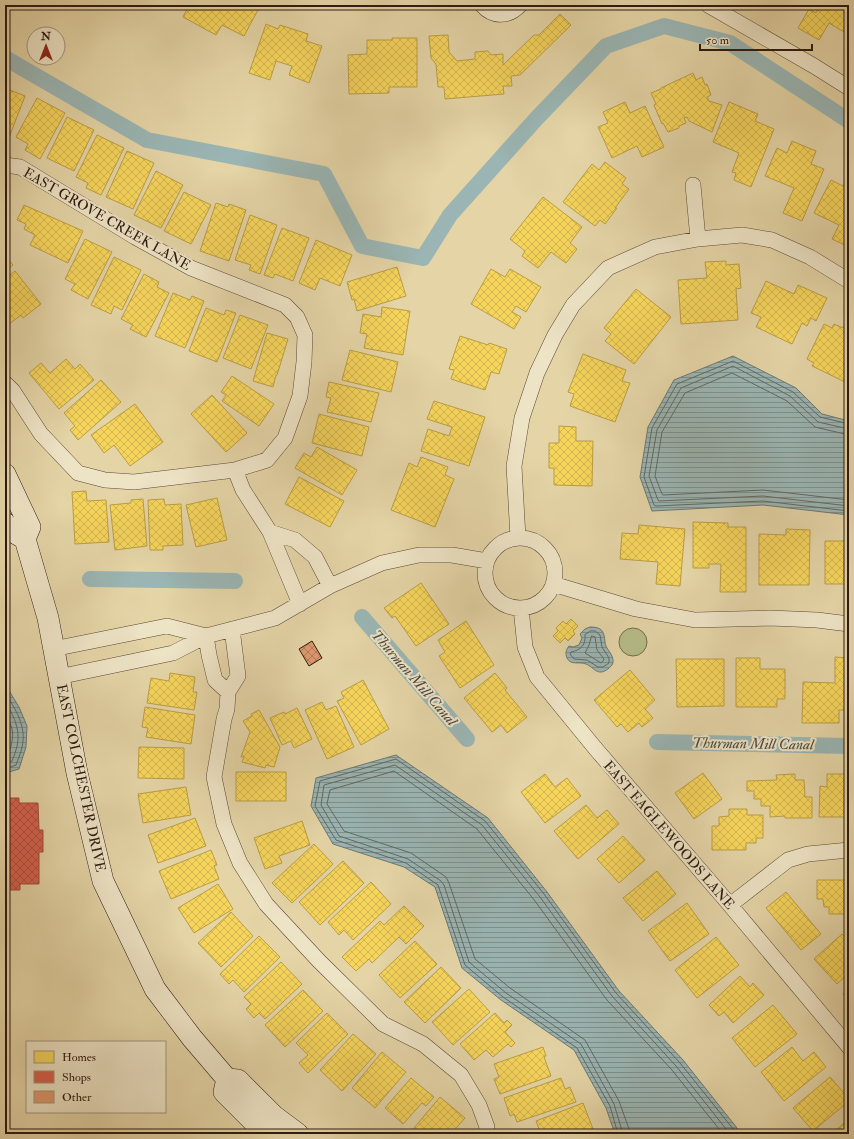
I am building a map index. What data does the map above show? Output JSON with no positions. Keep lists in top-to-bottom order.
{
  "streets": {
    "street": ["EAST GROVE CREEK LANE", "EAST COLCHESTER DRIVE", "EAST EAGLEWOODS LANE"]
  },
  "water": ["Thurman Mill Canal"],
  "legend": ["Homes", "Shops", "Other"],
  "scale_bar": "50 m",
  "north": "top"
}
